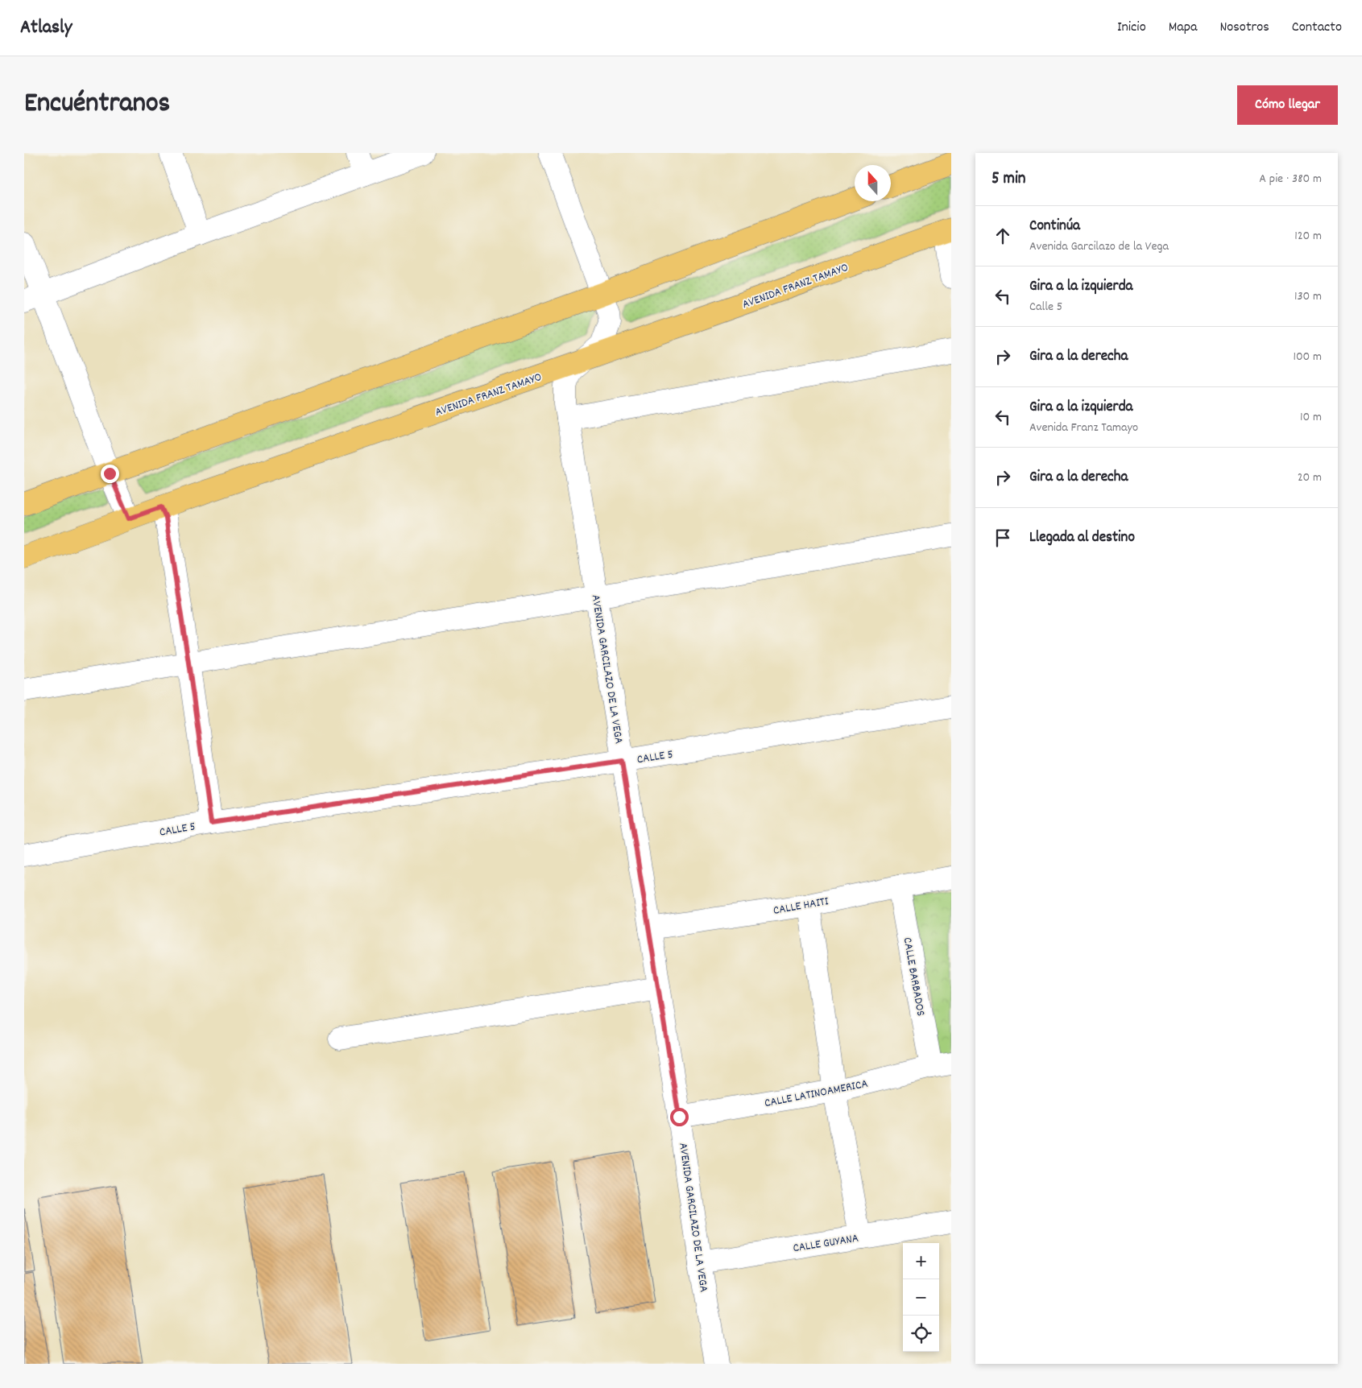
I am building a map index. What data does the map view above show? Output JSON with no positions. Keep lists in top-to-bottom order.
{
  "streets": {
    "main road": ["AVENIDA FRANZ TAMAYO"],
    "street": [
      "AVENIDA GARCILAZO DE LA VEGA",
      "CALLE 5",
      "CALLE HAITI",
      "CALLE BARBADOS",
      "CALLE LATINOAMERICA",
      "CALLE GUYANA"
    ]
  },
  "crossings": [
    ["AVENIDA FRANZ TAMAYO", "AVENIDA GARCILAZO DE LA VEGA"],
    ["AVENIDA GARCILAZO DE LA VEGA", "CALLE 5"],
    ["AVENIDA GARCILAZO DE LA VEGA", "CALLE HAITI"],
    ["AVENIDA GARCILAZO DE LA VEGA", "CALLE LATINOAMERICA"],
    ["AVENIDA GARCILAZO DE LA VEGA", "CALLE GUYANA"],
    ["CALLE HAITI", "CALLE BARBADOS"],
    ["CALLE BARBADOS", "CALLE LATINOAMERICA"]
  ],
  "north": "top",
  "page": {
    "header": "Atlasly",
    "nav": [
      "Inicio",
      "Mapa",
      "Nosotros",
      "Contacto"
    ],
    "title": "Encuéntranos",
    "buttons": "Cómo llegar",
    "heading": ["5 min", "A pie · 380 m"],
    "list": [
      ["Continúa", "Avenida Garcilazo de la Vega", "120 m"],
      ["Gira a la izquierda", "Calle 5", "130 m"],
      ["Gira a la derecha", "100 m"],
      ["Gira a la izquierda", "Avenida Franz Tamayo", "10 m"],
      ["Gira a la derecha", "20 m"],
      "Llegada al destino"
    ],
    "map_buttons": ["+", "−"]
  }
}
